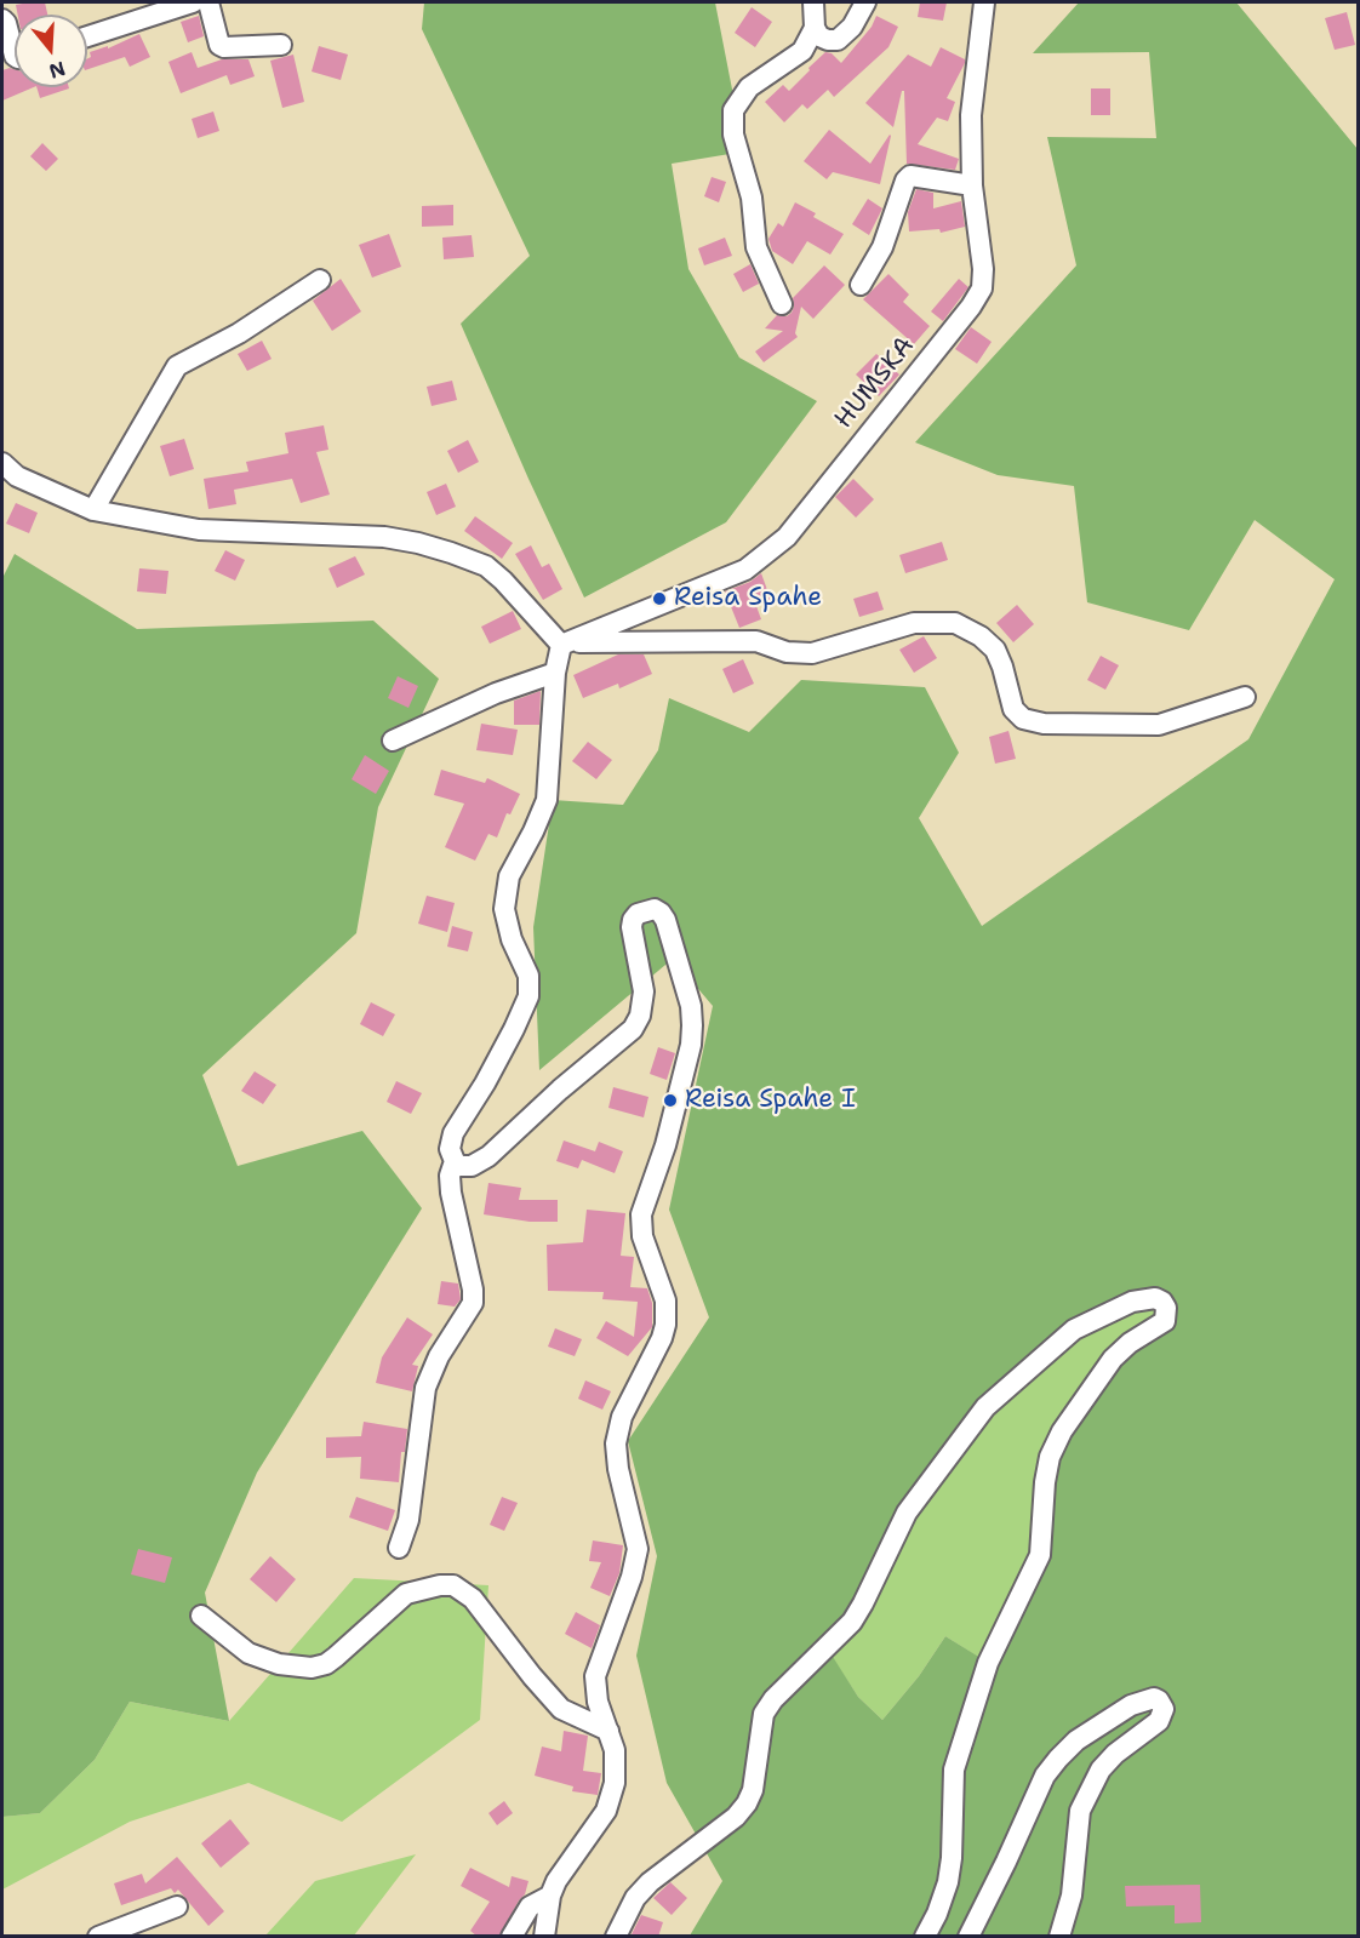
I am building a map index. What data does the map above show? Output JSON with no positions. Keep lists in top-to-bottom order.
{
  "streets": {
    "street": ["HUMSKA"]
  },
  "places": ["Reisa Spahe", "Reisa Spahe I"],
  "north": "bottom"
}
